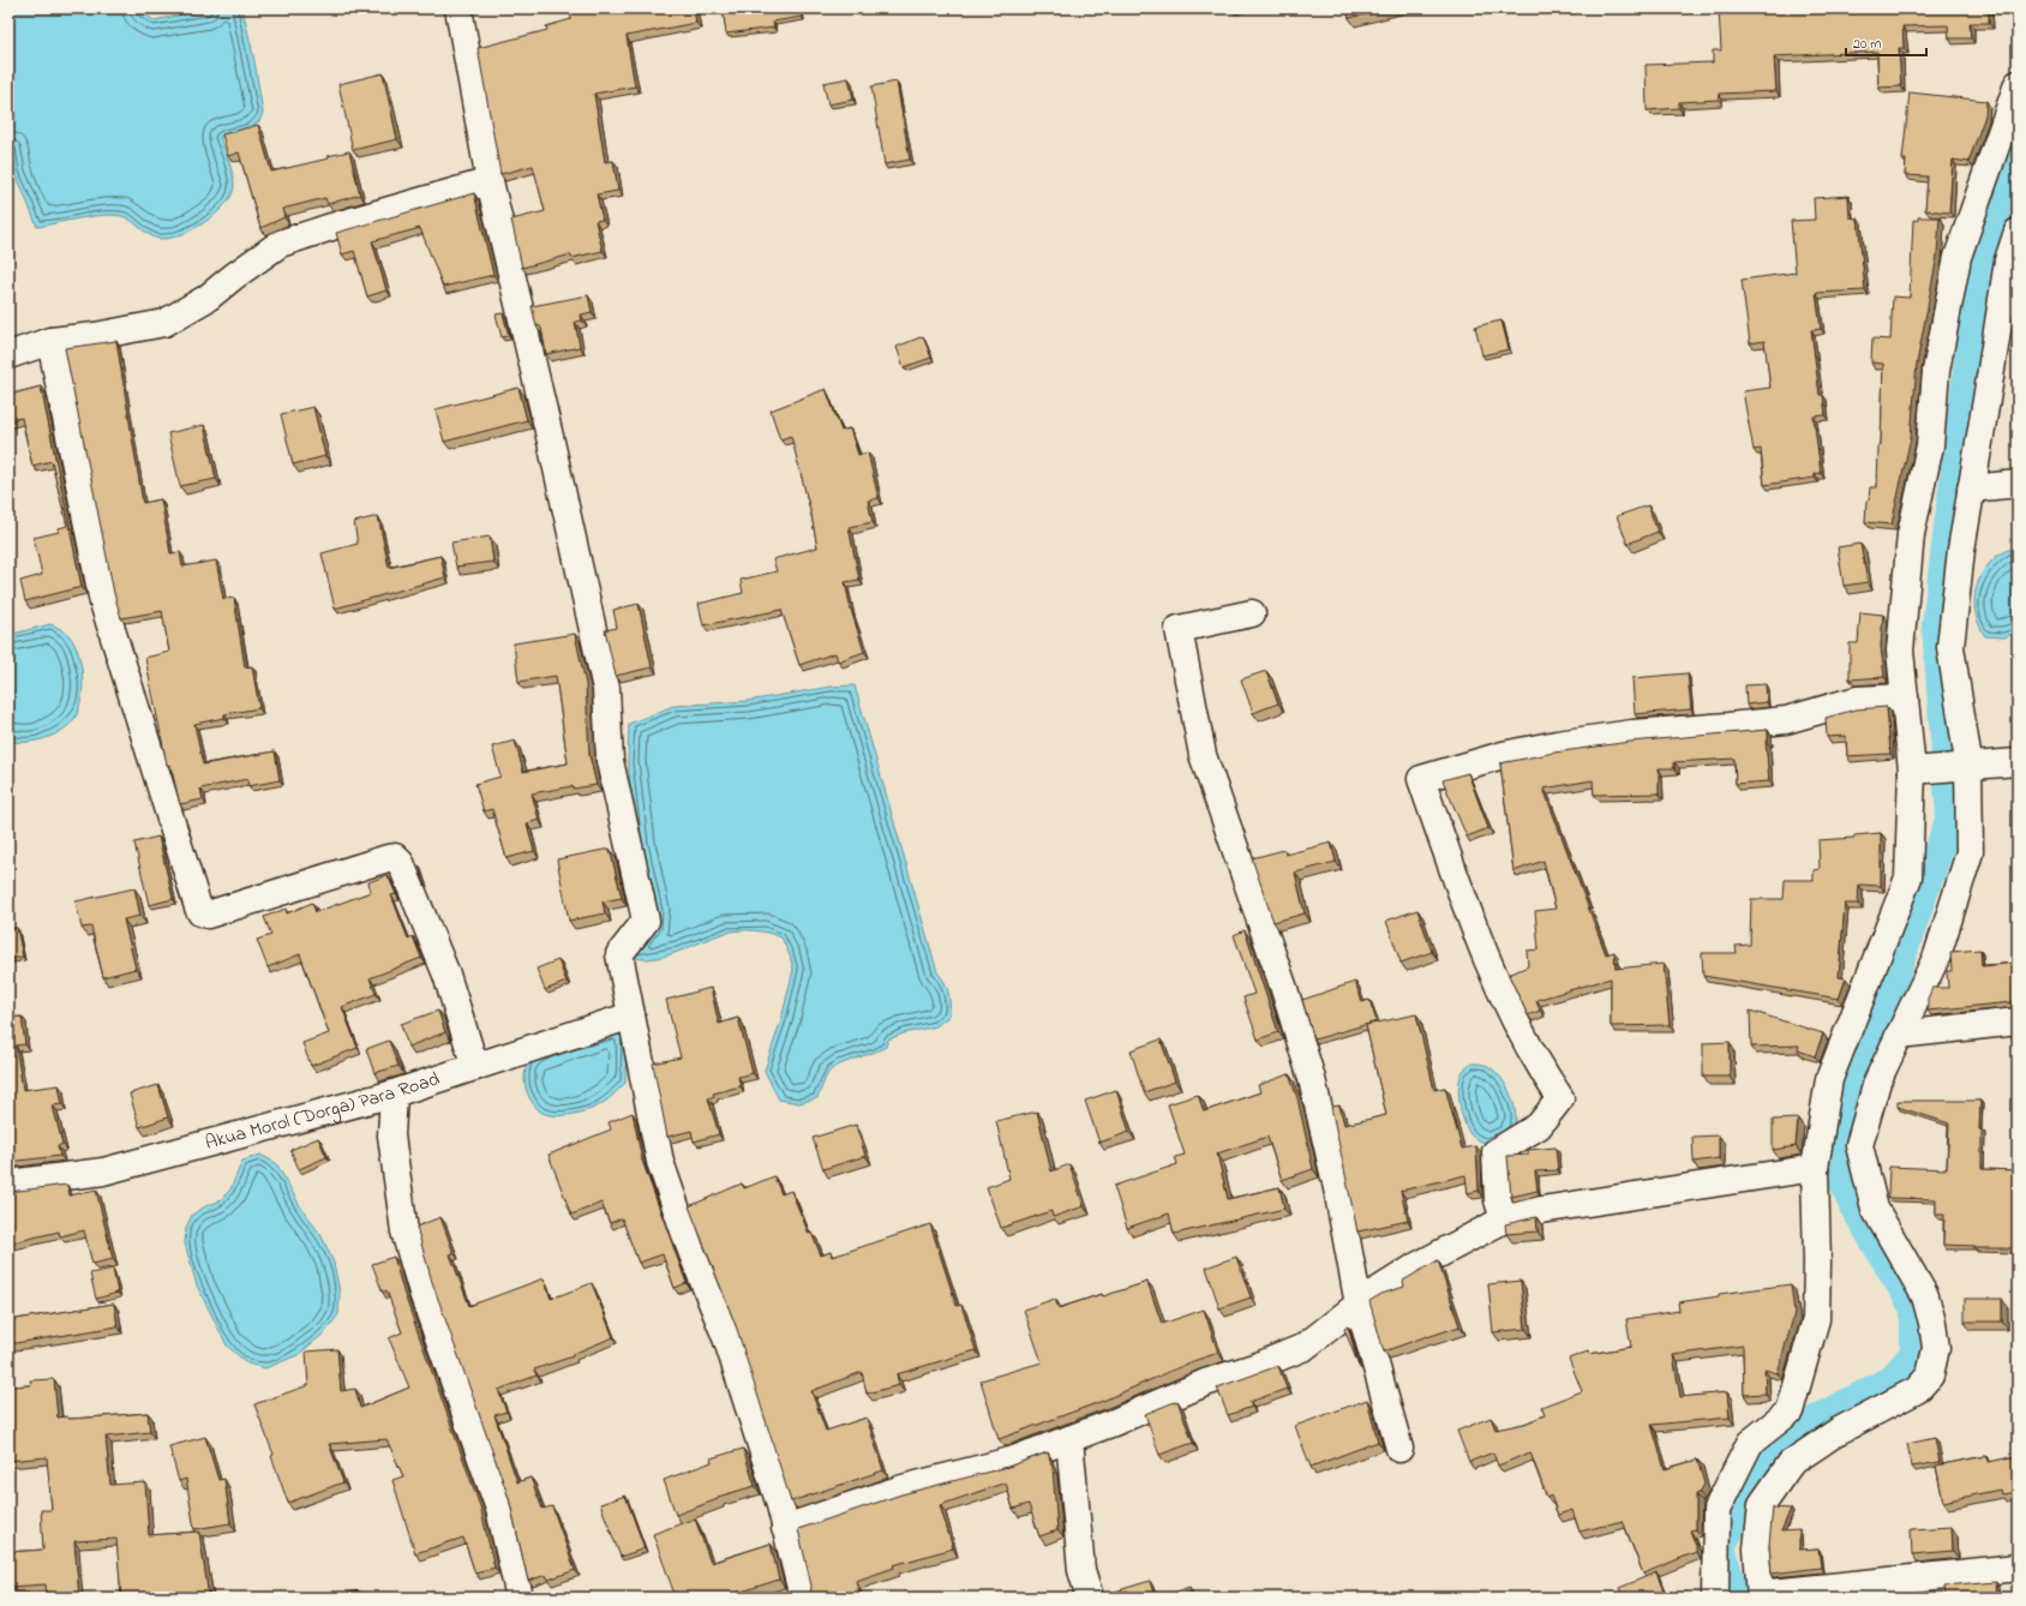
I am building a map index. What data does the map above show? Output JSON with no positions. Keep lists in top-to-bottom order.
{
  "streets": {
    "street": ["Akua Morol (Dorga) Para Road"]
  },
  "scale_bar": "20 m"
}
